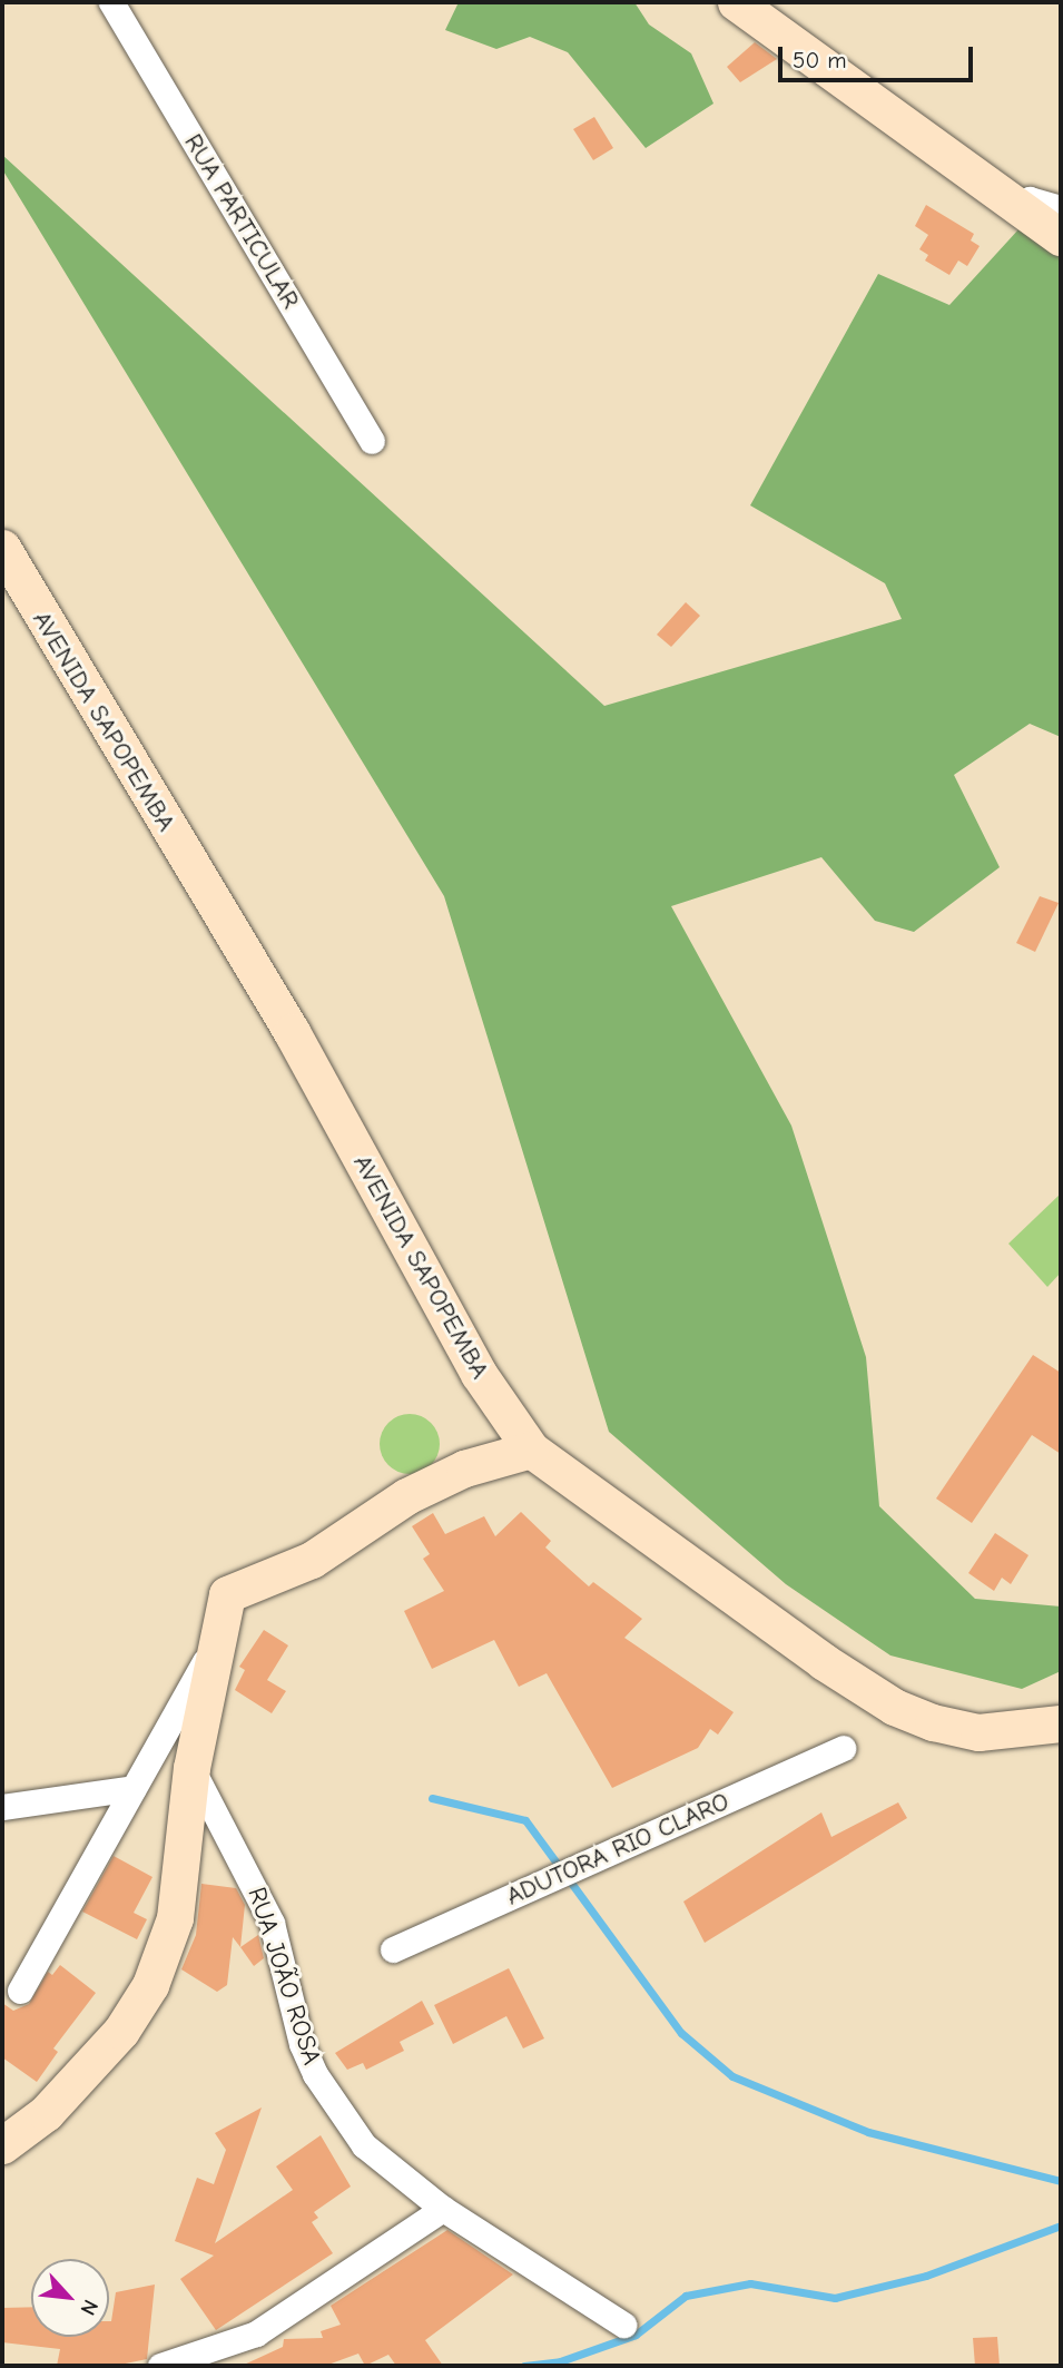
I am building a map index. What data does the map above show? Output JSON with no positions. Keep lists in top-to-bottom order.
{
  "streets": {
    "main road": ["AVENIDA SAPOPEMBA"],
    "street": ["RUA PARTICULAR", "ADUTORA RIO CLARO", "RUA JOÃO ROSA"]
  },
  "scale_bar": "50 m",
  "north": "bottom right"
}
